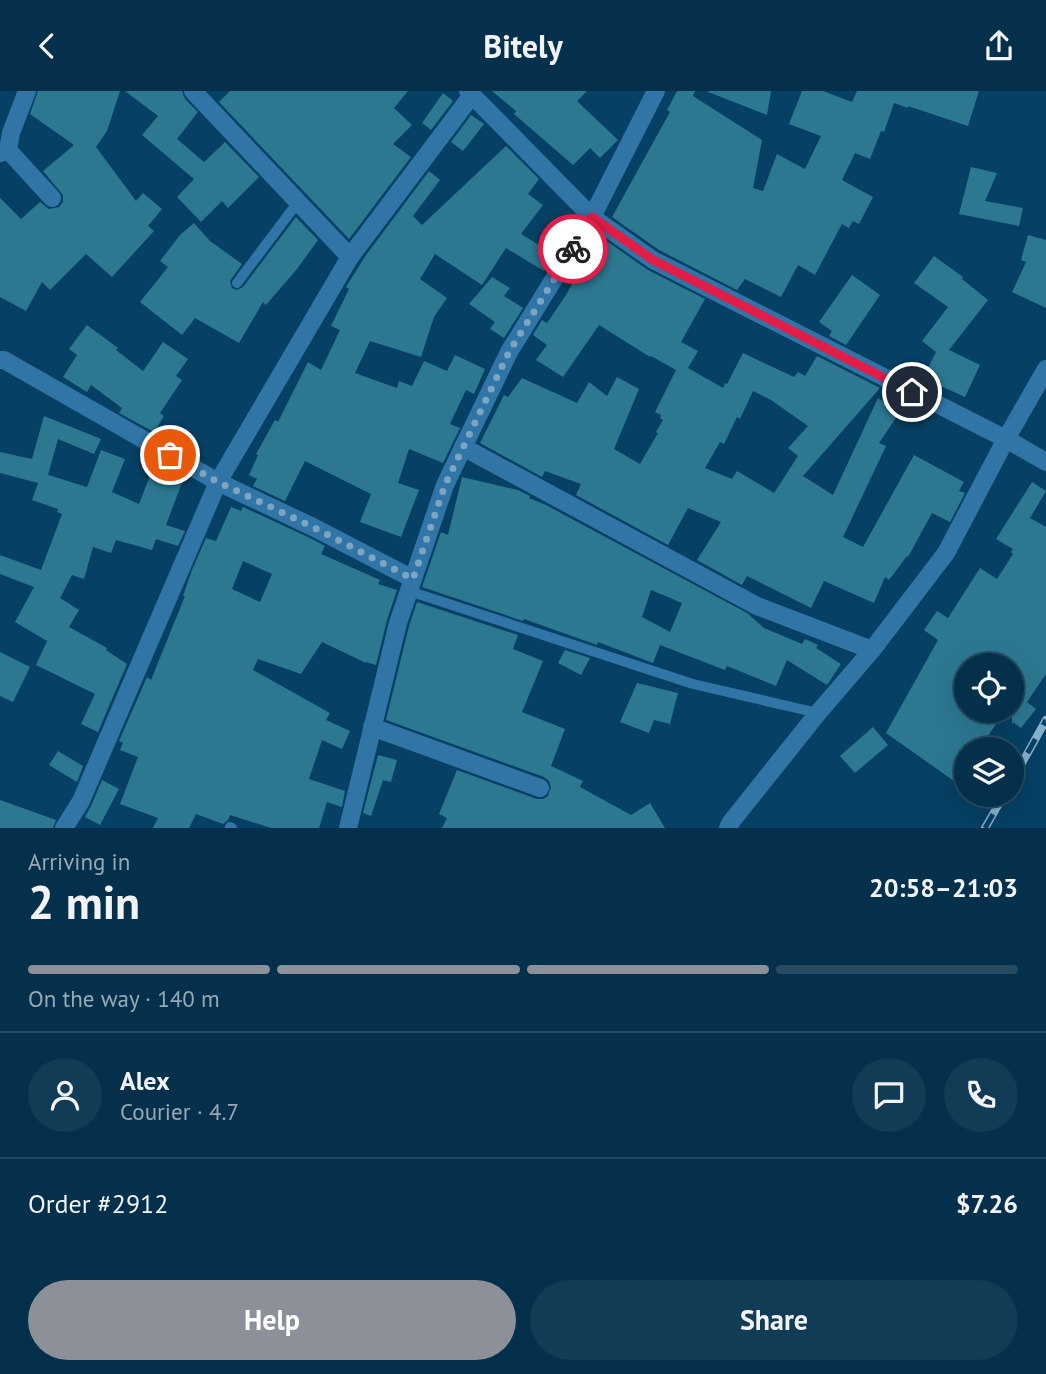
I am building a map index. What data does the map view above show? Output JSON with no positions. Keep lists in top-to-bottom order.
{
  "page": {
    "header": "Bitely",
    "heading": ["2 min", "Arriving in", "20:58–21:03"],
    "panel": [
      "Alex",
      "Courier · 4.7",
      "Order #2912",
      "$7.26"
    ],
    "bar": "On the way · 140 m",
    "buttons": ["Help", "Share"]
  }
}
